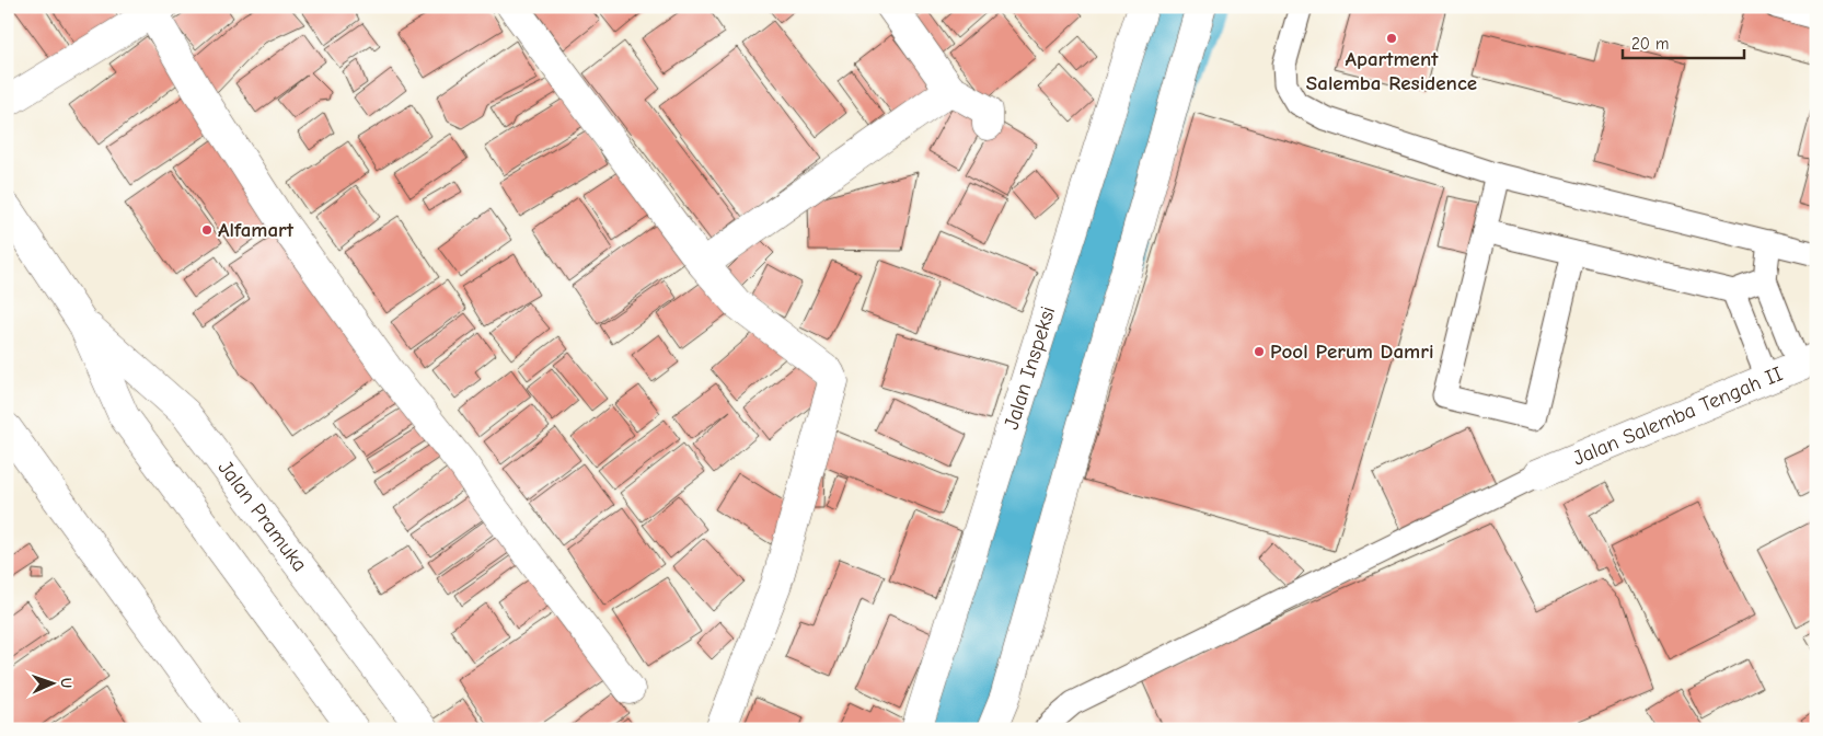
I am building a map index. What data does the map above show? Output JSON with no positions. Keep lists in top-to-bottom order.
{
  "streets": {
    "street": ["Jalan Inspeksi", "Jalan Salemba Tengah II", "Jalan Pramuka"]
  },
  "places": ["Apartment Salemba Residence", "Alfamart", "Pool Perum Damri"],
  "scale_bar": "20 m",
  "north": "right"
}
